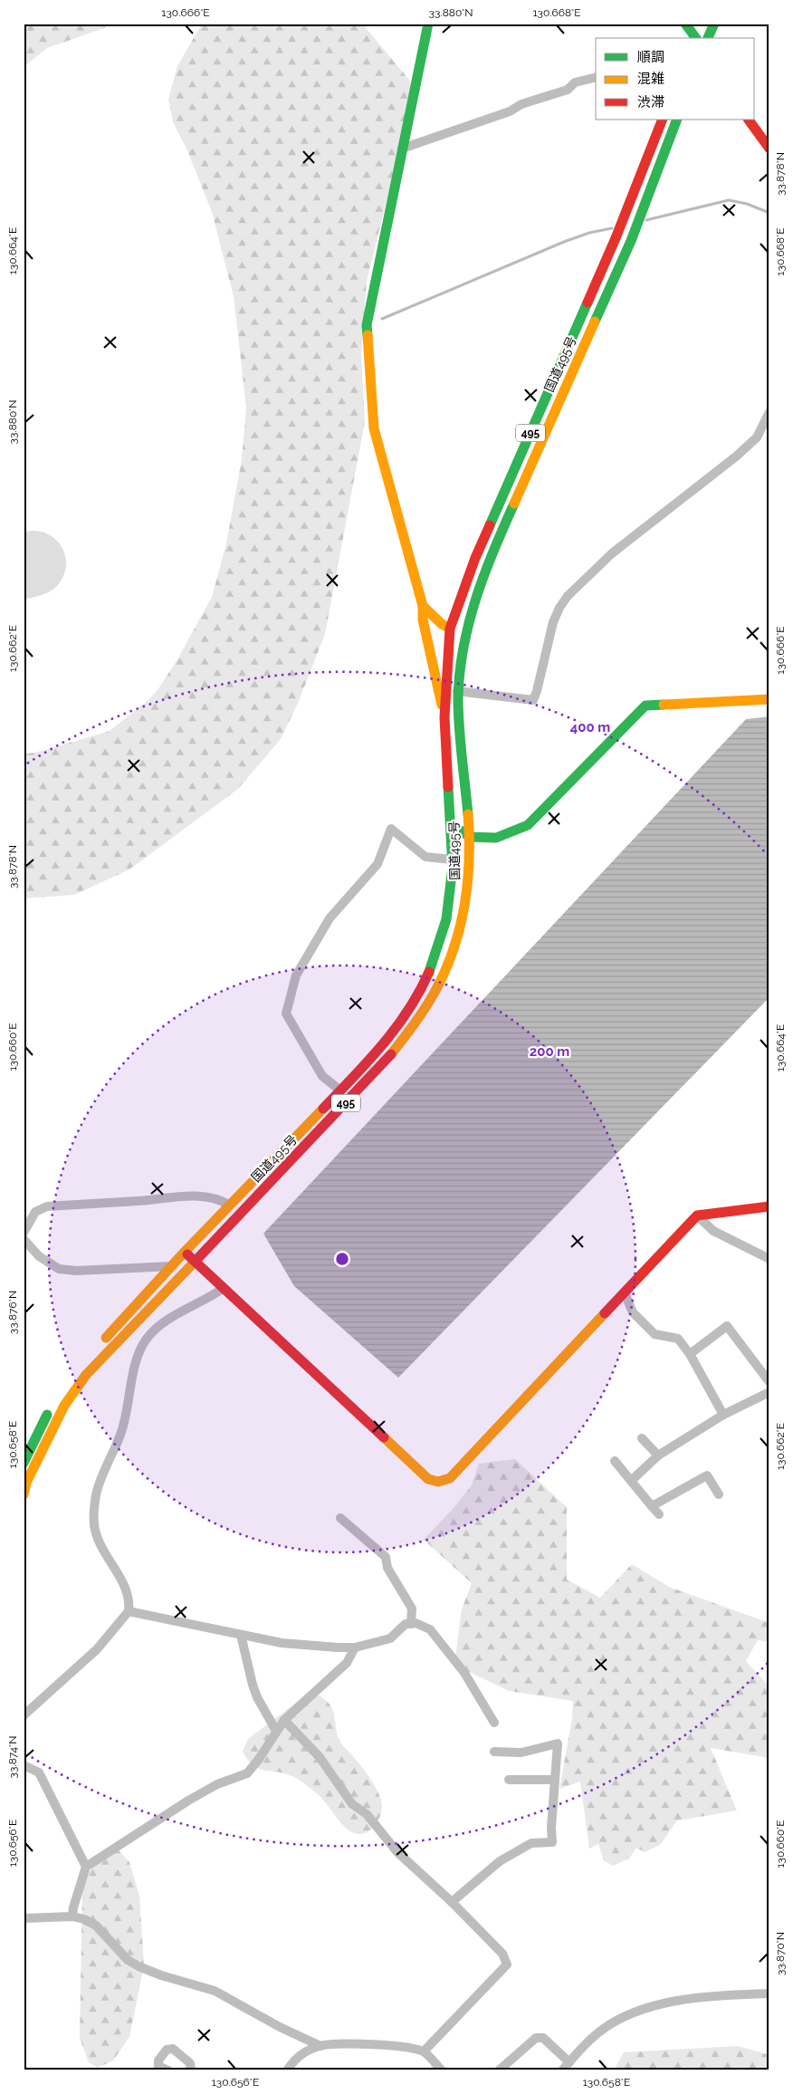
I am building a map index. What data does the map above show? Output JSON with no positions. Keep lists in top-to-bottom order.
{
  "streets": {
    "main road": ["国道495号", "495"]
  },
  "legend": ["順調", "混雑", "渋滞"],
  "coordinates": [
    "130.666°E",
    "33.880°N",
    "130.668°E",
    "33.878°N",
    "130.664°E",
    "130.662°E",
    "130.660°E",
    "33.876°N",
    "130.658°E",
    "33.874°N",
    "130.656°E",
    "33.870°N"
  ],
  "rings": ["400 m", "200 m"]
}
